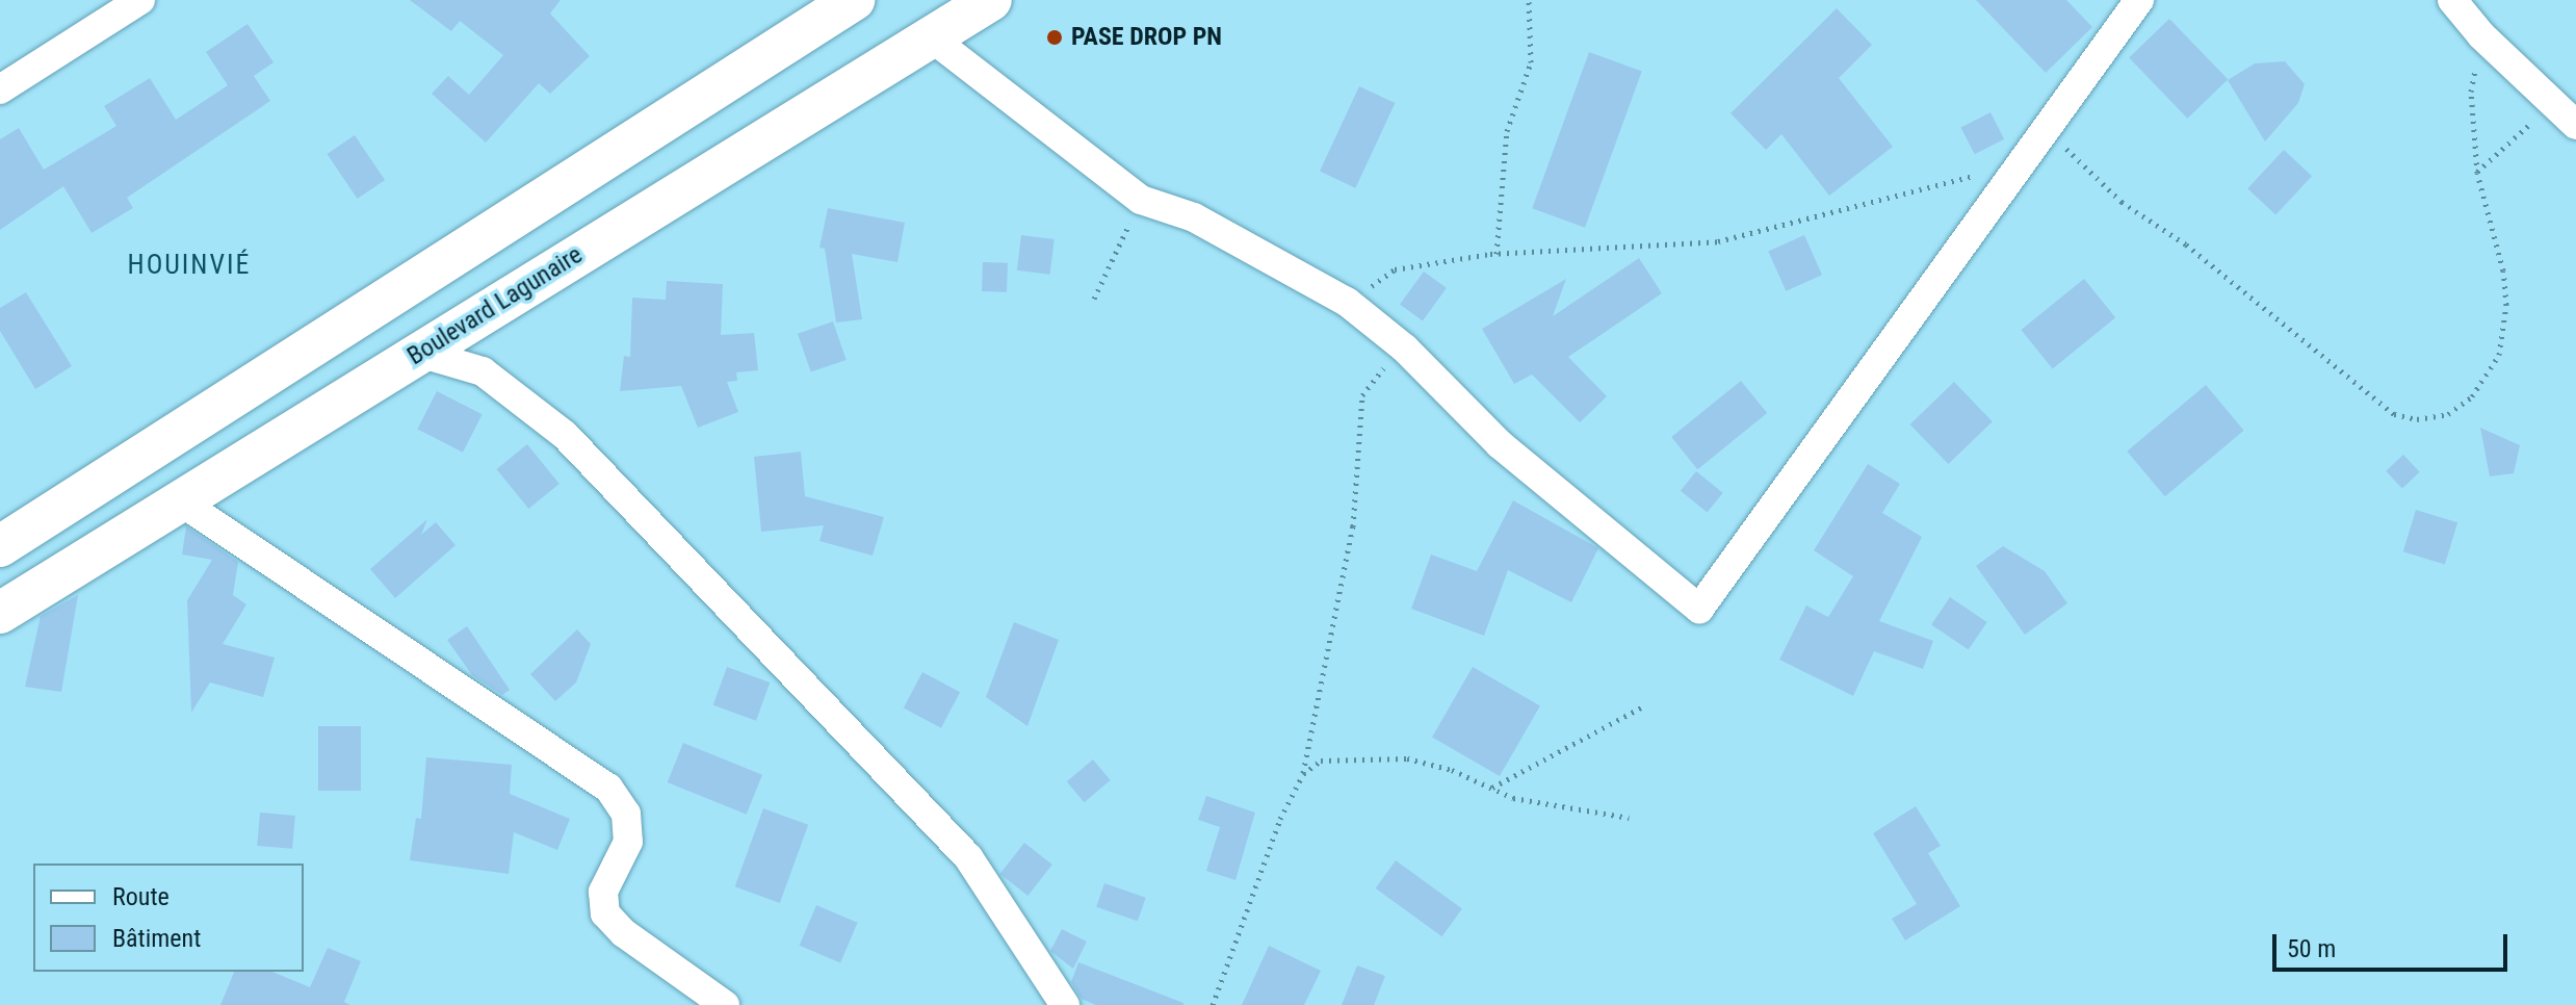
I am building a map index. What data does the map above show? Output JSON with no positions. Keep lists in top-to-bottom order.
{
  "streets": {
    "main road": ["Boulevard Lagunaire"]
  },
  "districts": ["HOUINVIÉ"],
  "places": ["PASE DROP PN"],
  "legend": ["Route", "Bâtiment"],
  "scale_bar": "50 m"
}
